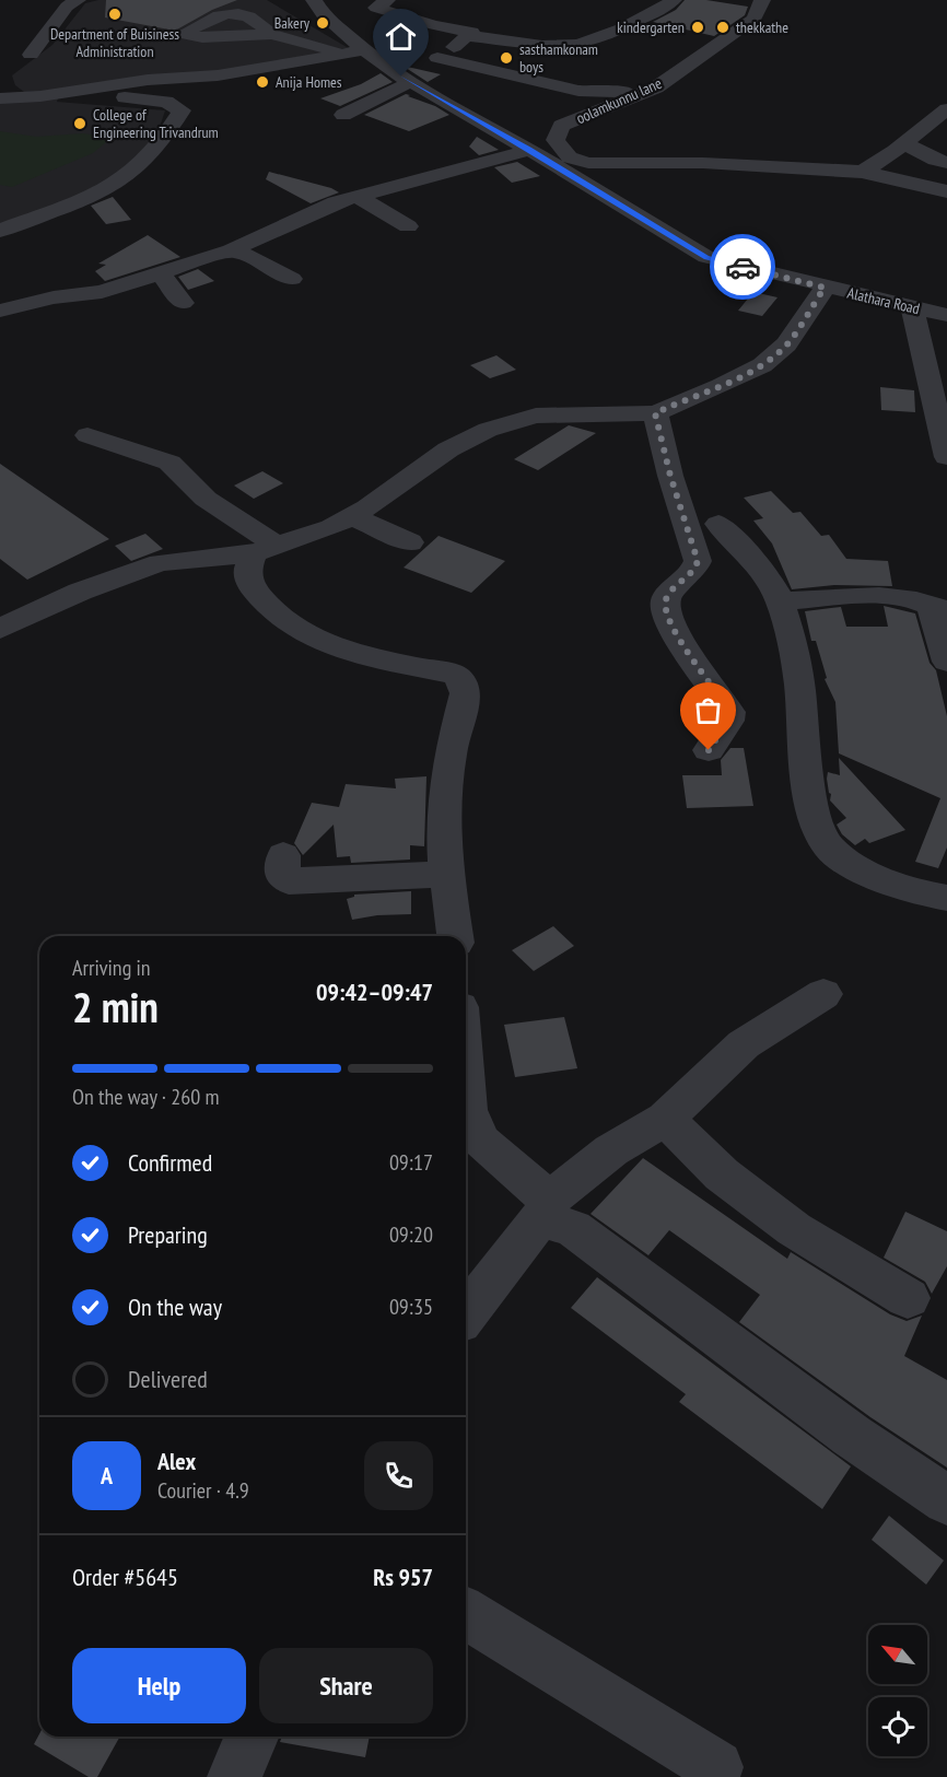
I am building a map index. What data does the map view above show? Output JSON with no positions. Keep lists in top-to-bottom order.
{
  "streets": {
    "street": ["oolamkunnu lane", "Alathara Road"]
  },
  "places": [
    "Department of Buisiness Administration",
    "Bakery",
    "kindergarten",
    "thekkathe",
    "sasthamkonam boys",
    "Anija Homes",
    "College of Engineering Trivandrum"
  ],
  "north": "top left",
  "page": {
    "heading": ["2 min", "Arriving in", "09:42–09:47"],
    "panel": [
      "Alex",
      "Courier · 4.9",
      "Order #5645",
      "Rs 957"
    ],
    "bar": "On the way · 260 m",
    "list": [
      ["Confirmed", "09:17"],
      ["Preparing", "09:20"],
      ["On the way", "09:35"],
      "Delivered"
    ],
    "round": "A",
    "buttons": ["Help", "Share"]
  }
}
